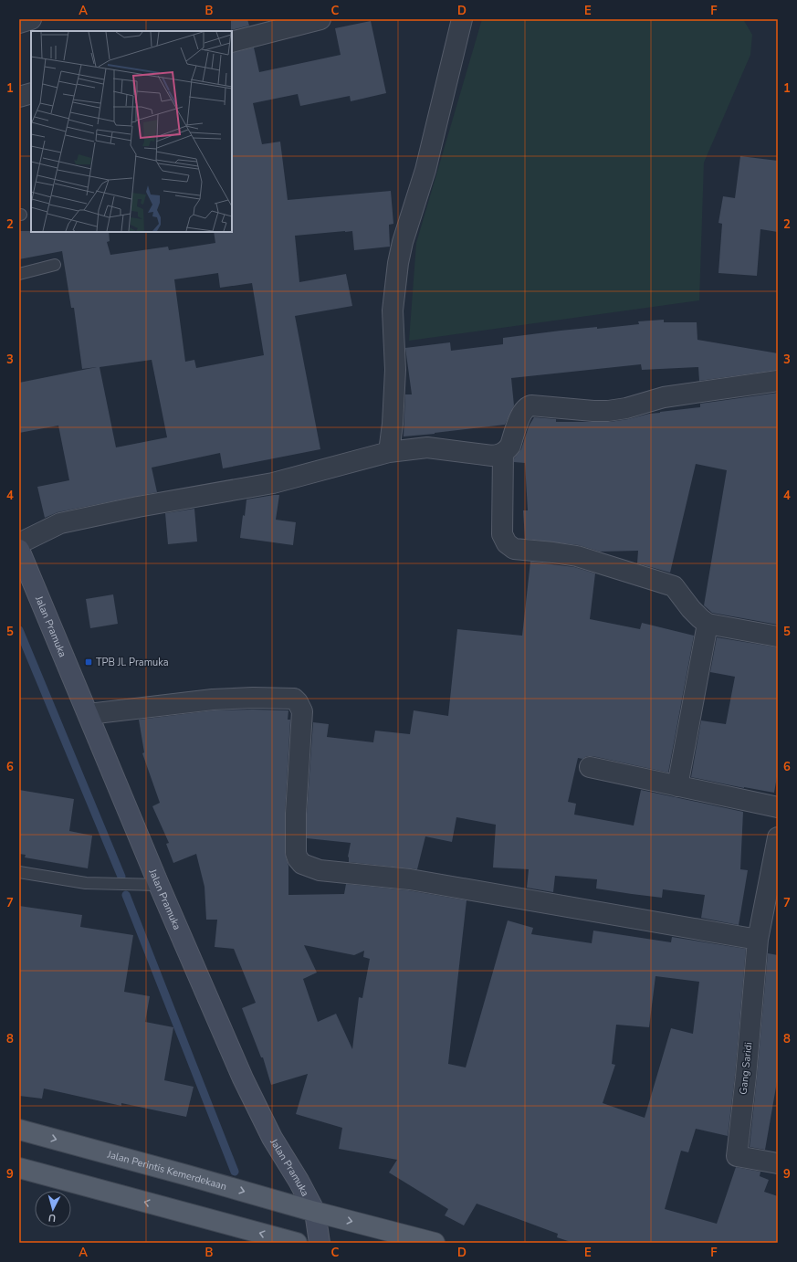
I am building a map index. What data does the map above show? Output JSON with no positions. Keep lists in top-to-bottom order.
{
  "streets": {
    "main road": ["Jalan Pramuka", "Jalan Perintis Kemerdekaan"],
    "street": ["Gang Saridi"]
  },
  "crossings": [
    ["Jalan Pramuka", "Jalan Perintis Kemerdekaan"]
  ],
  "places": {
    "transit": ["TPB Jl. Pramuka"]
  },
  "north": "bottom",
  "grid": {
    "columns": [
      "A",
      "B",
      "C",
      "D",
      "E",
      "F"
    ],
    "rows": [
      "1",
      "2",
      "3",
      "4",
      "5",
      "6",
      "7",
      "8",
      "9"
    ]
  }
}
